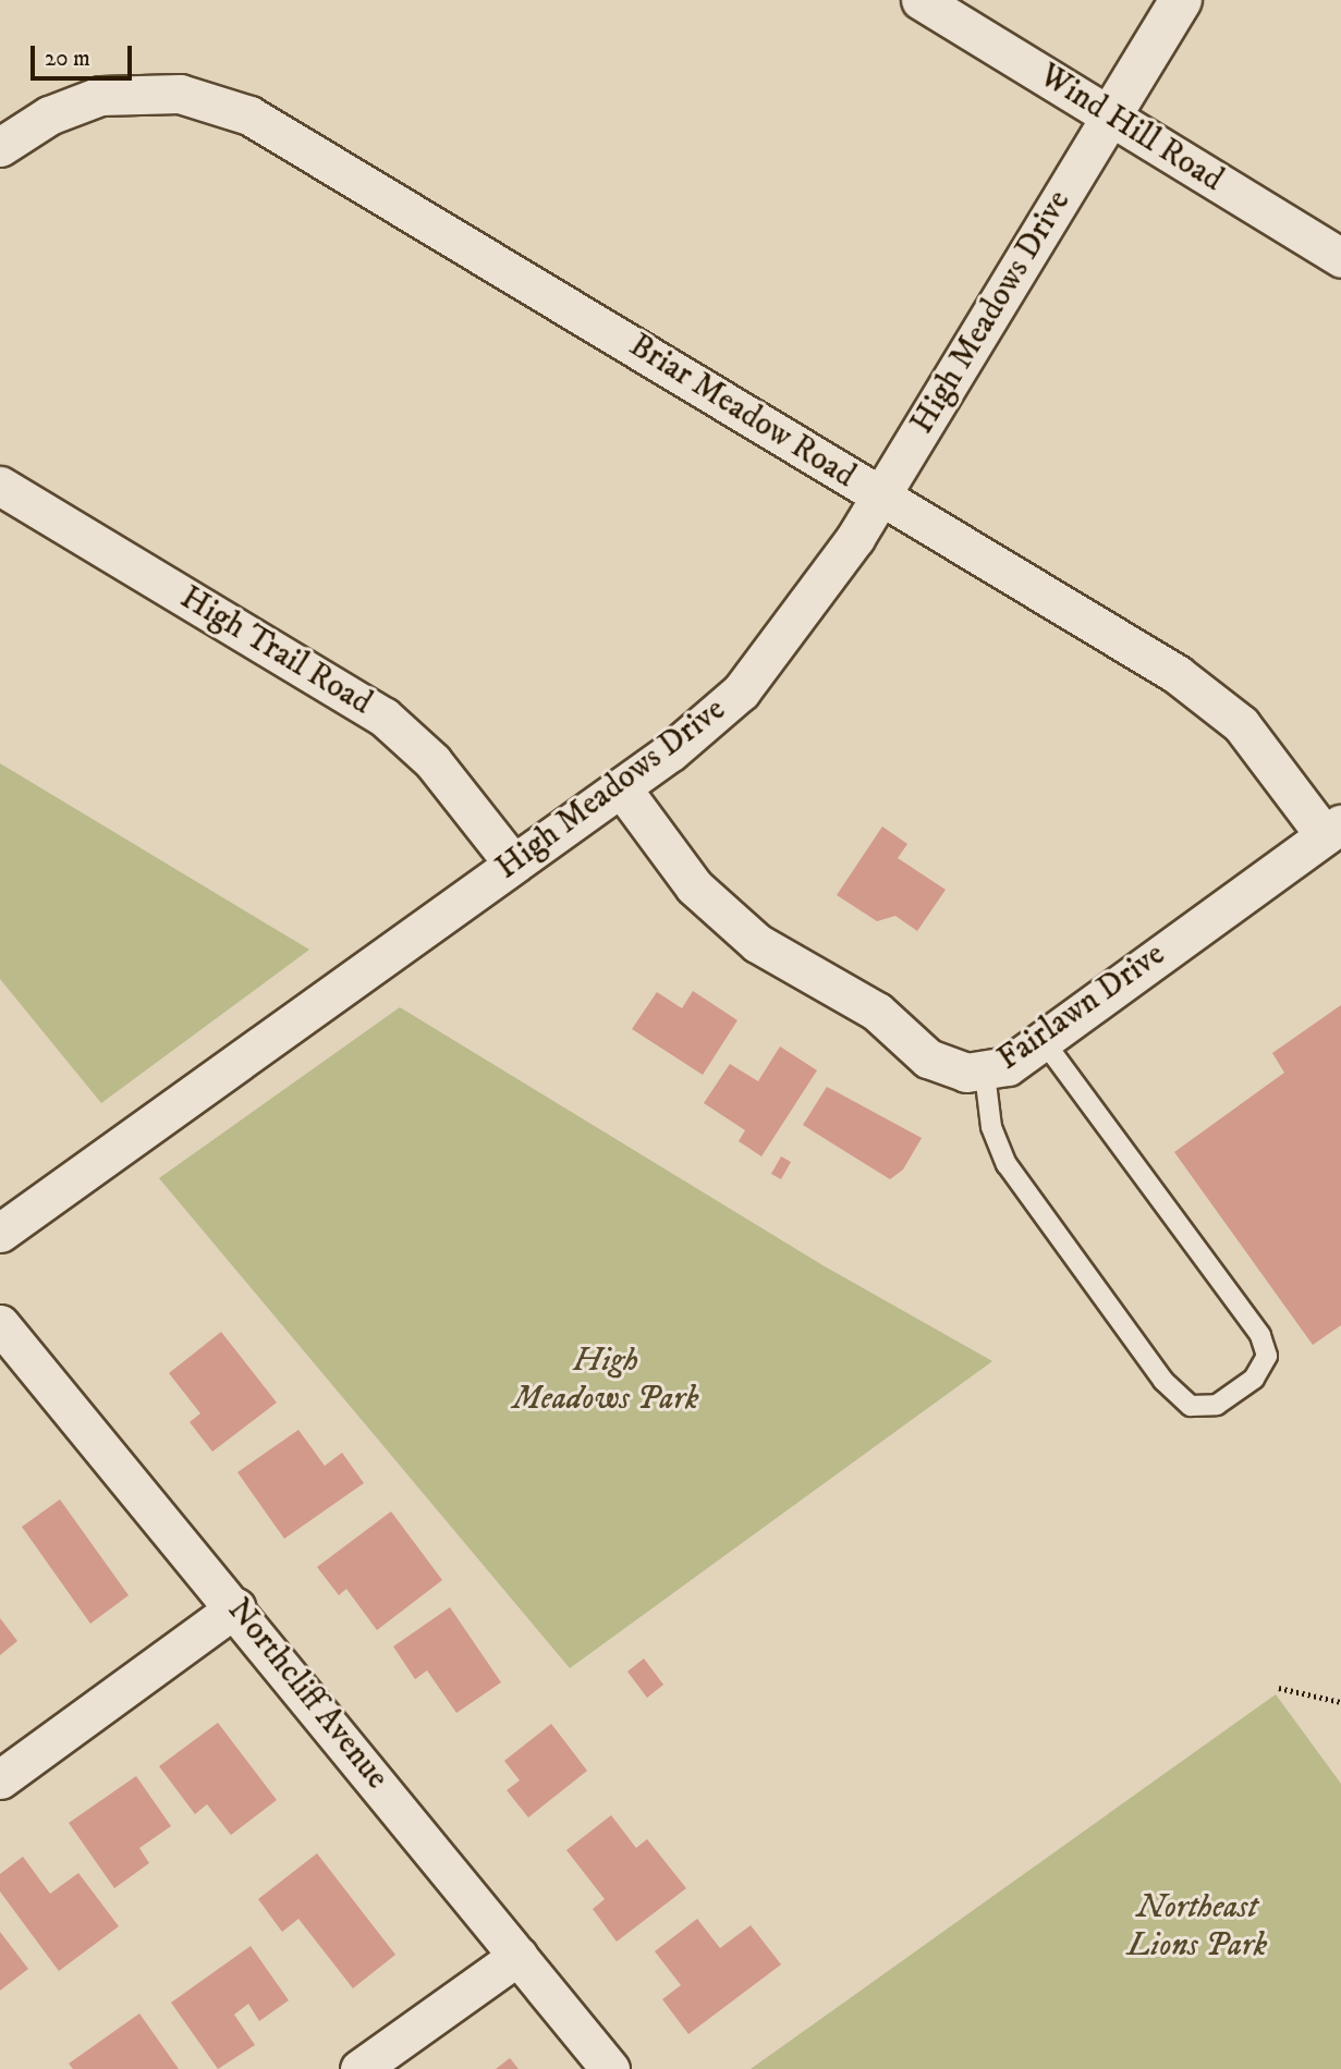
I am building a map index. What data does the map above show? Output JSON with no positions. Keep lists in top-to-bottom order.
{
  "streets": {
    "street": [
      "Wind Hill Road",
      "High Meadows Drive",
      "Briar Meadow Road",
      "High Trail Road",
      "Fairlawn Drive",
      "Northcliff Avenue"
    ]
  },
  "crossings": [
    ["Wind Hill Road", "High Meadows Drive"],
    ["High Meadows Drive", "Briar Meadow Road"],
    ["High Meadows Drive", "High Trail Road"],
    ["High Meadows Drive", "Fairlawn Drive"],
    ["Briar Meadow Road", "Fairlawn Drive"]
  ],
  "parks": ["High Meadows Park", "Northeast Lions Park"],
  "scale_bar": "20 m"
}
